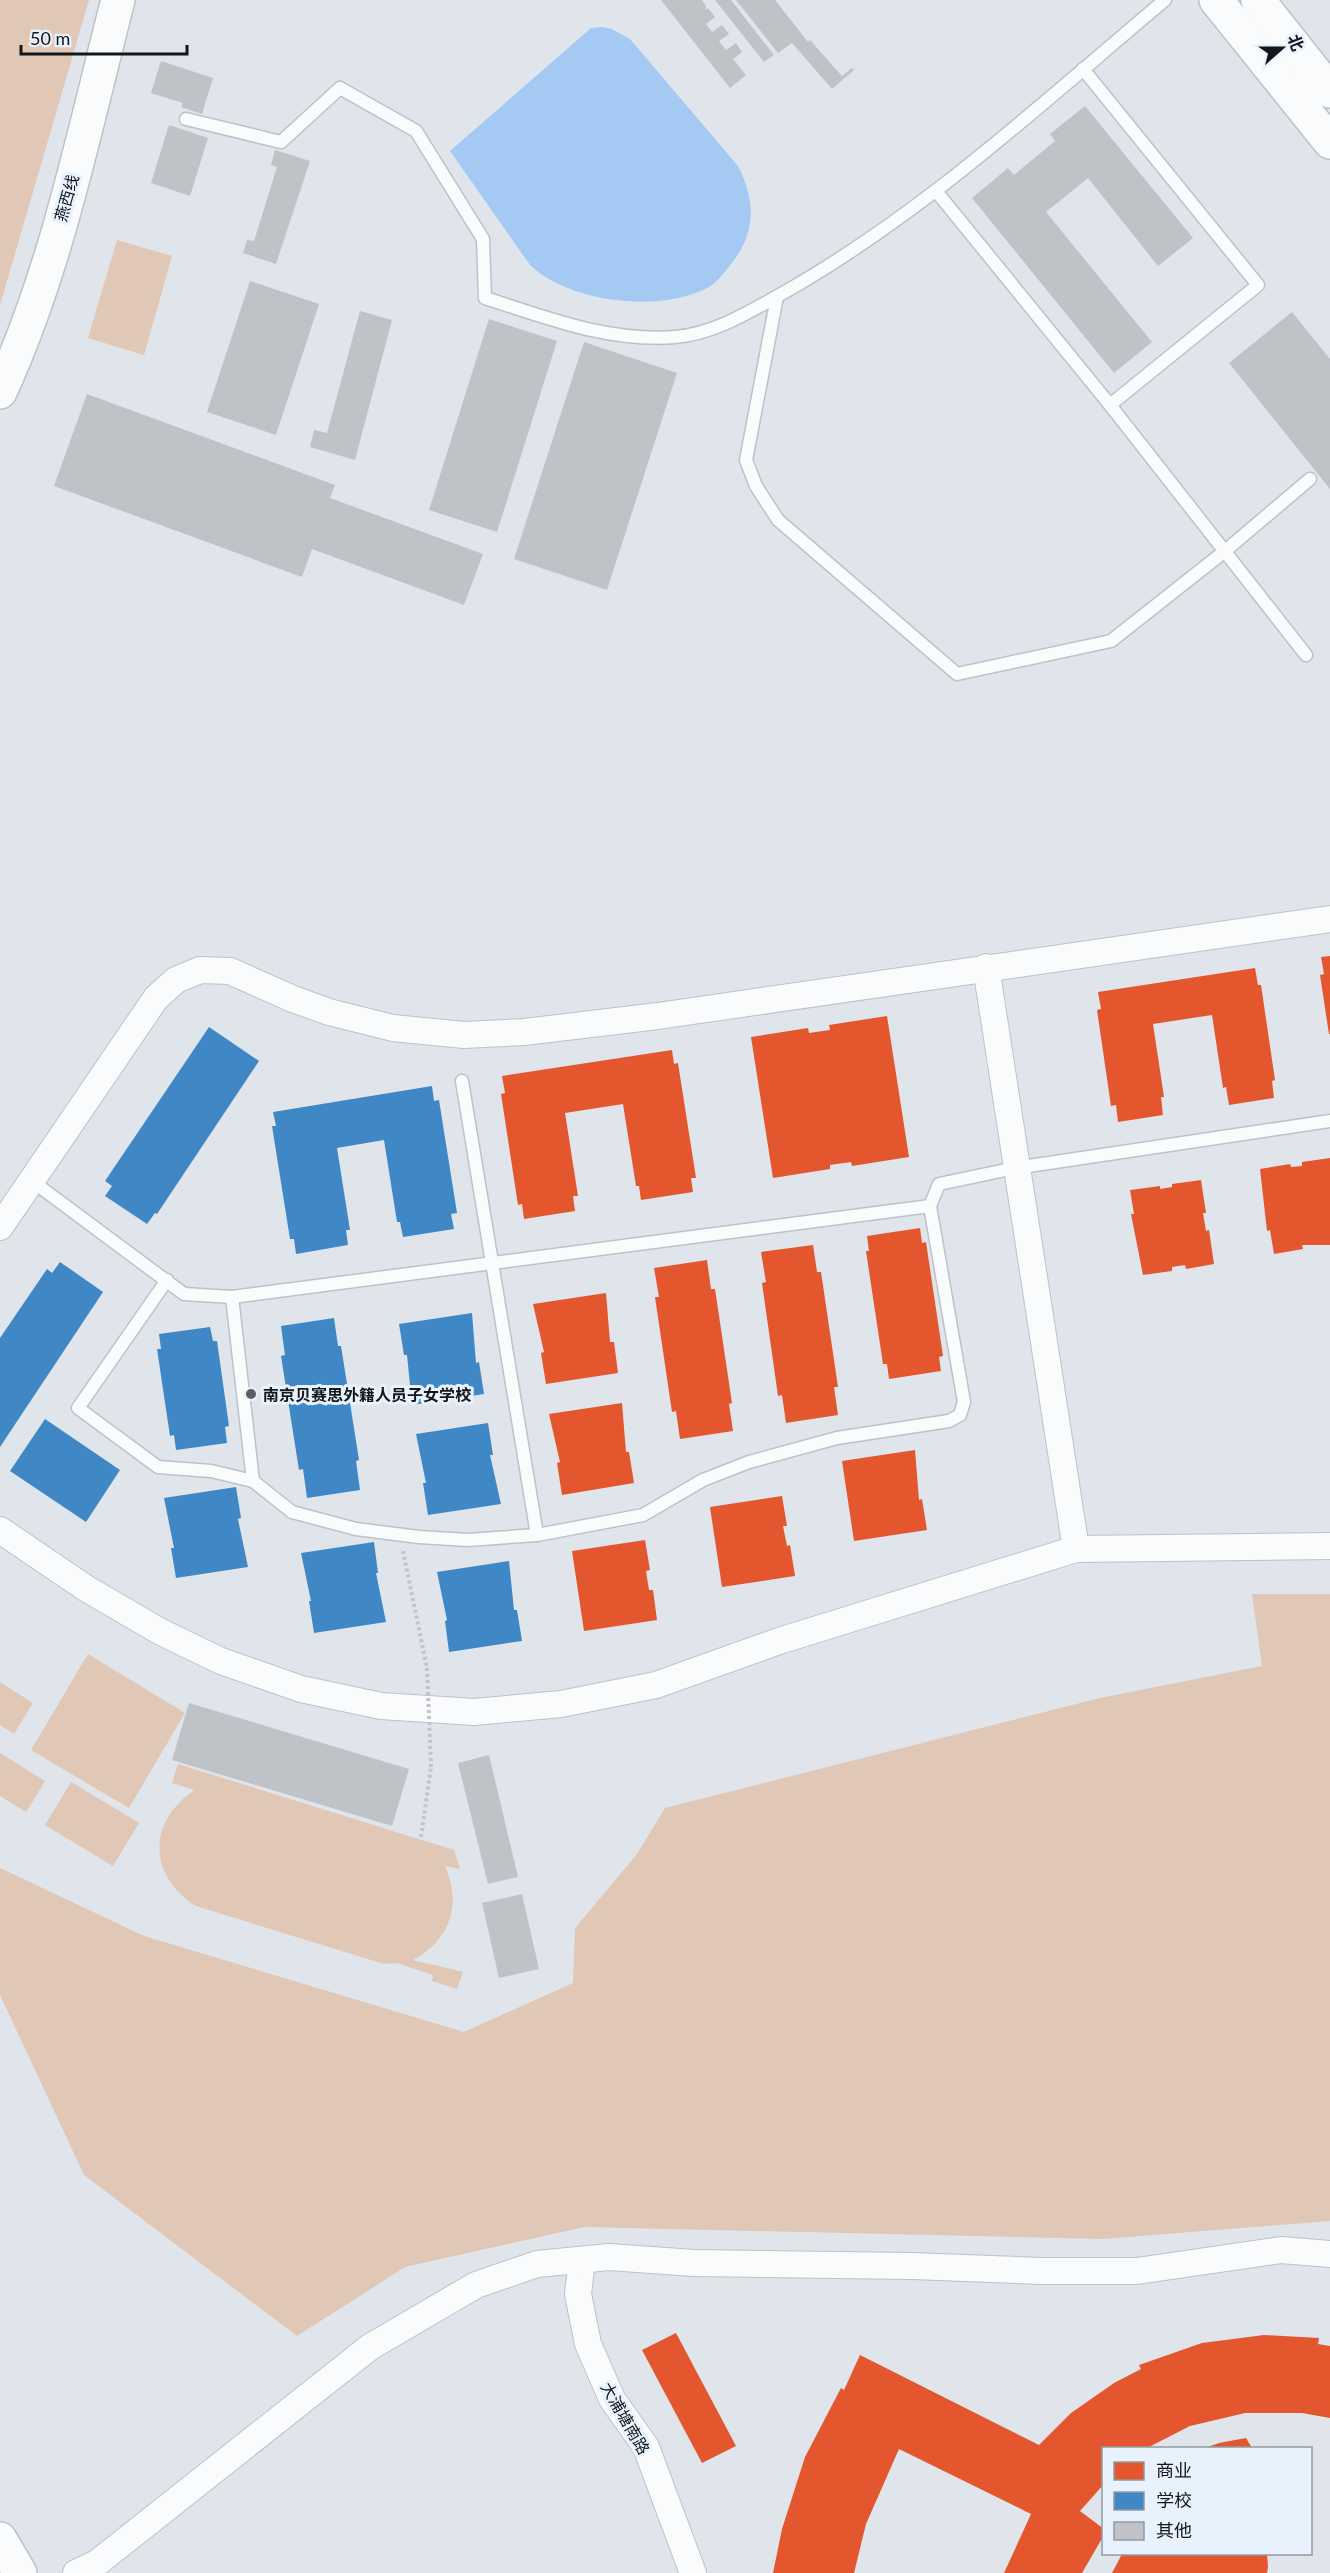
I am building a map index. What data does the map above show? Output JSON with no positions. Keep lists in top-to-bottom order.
{
  "streets": {
    "main road": ["燕西线"],
    "street": ["大浦塘南路"]
  },
  "places": ["南京贝赛思外籍人员子女学校"],
  "legend": ["商业", "学校", "其他"],
  "scale_bar": "50 m",
  "north": "right"
}
